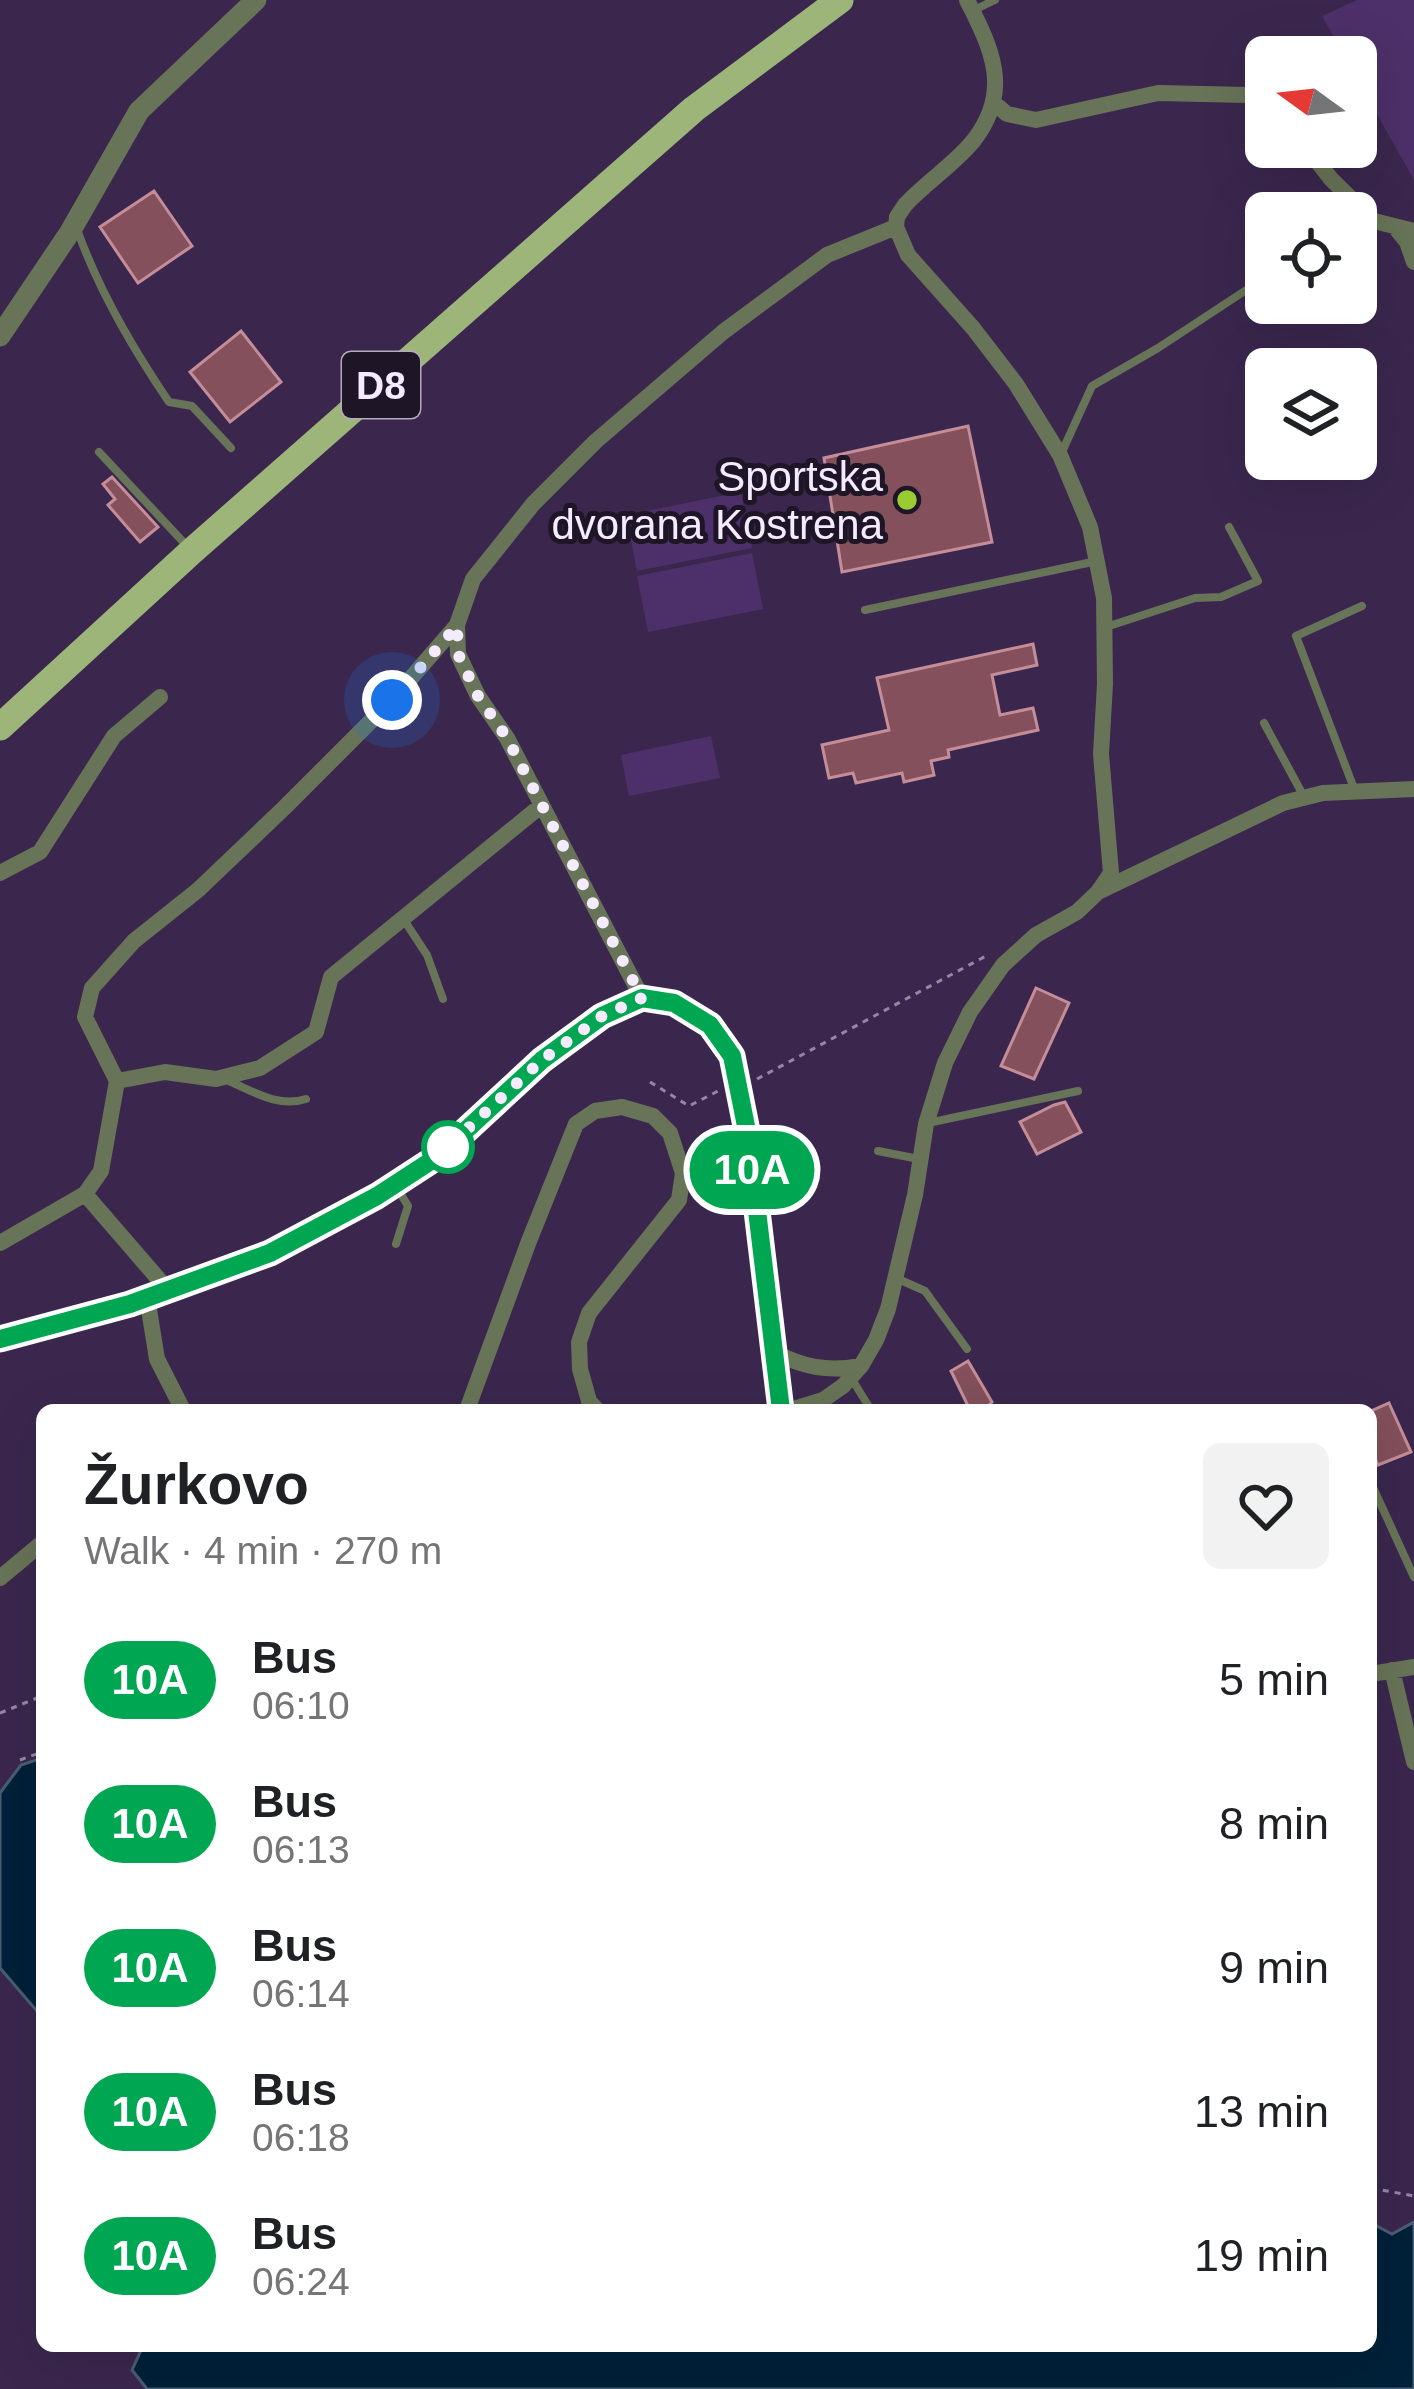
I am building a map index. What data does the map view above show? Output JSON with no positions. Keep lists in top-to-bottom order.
{
  "streets": {
    "main road": ["D8"]
  },
  "places": ["Sportska dvorana Kostrena"],
  "lines": ["bus line 10A"],
  "north": "left",
  "page": {
    "on_map": "10A",
    "heading": ["Žurkovo", "Walk · 4 min · 270 m"],
    "list": [
      {
        "mark": "10A",
        "name": "Bus",
        "note": "06:10",
        "value": "5 min"
      },
      {
        "mark": "10A",
        "name": "Bus",
        "note": "06:13",
        "value": "8 min"
      },
      {
        "mark": "10A",
        "name": "Bus",
        "note": "06:14",
        "value": "9 min"
      },
      {
        "mark": "10A",
        "name": "Bus",
        "note": "06:18",
        "value": "13 min"
      },
      {
        "mark": "10A",
        "name": "Bus",
        "note": "06:24",
        "value": "19 min"
      }
    ]
  }
}
